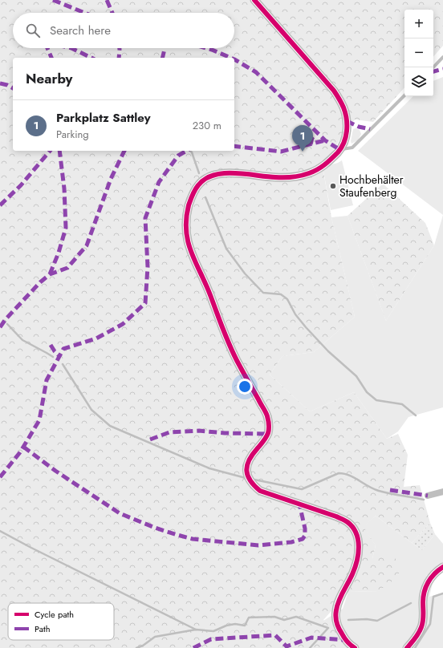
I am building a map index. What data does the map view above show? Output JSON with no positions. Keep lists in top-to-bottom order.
{
  "places": ["Hochbehälter Staufenberg"],
  "legend": ["Cycle path", "Path"],
  "page": {
    "map_buttons": ["+", "−"],
    "search": "Search here",
    "heading": "Nearby",
    "list": [
      {
        "mark": "1",
        "name": "Parkplatz Sattley",
        "note": "Parking",
        "value": "230 m"
      }
    ],
    "pins": "1"
  }
}
